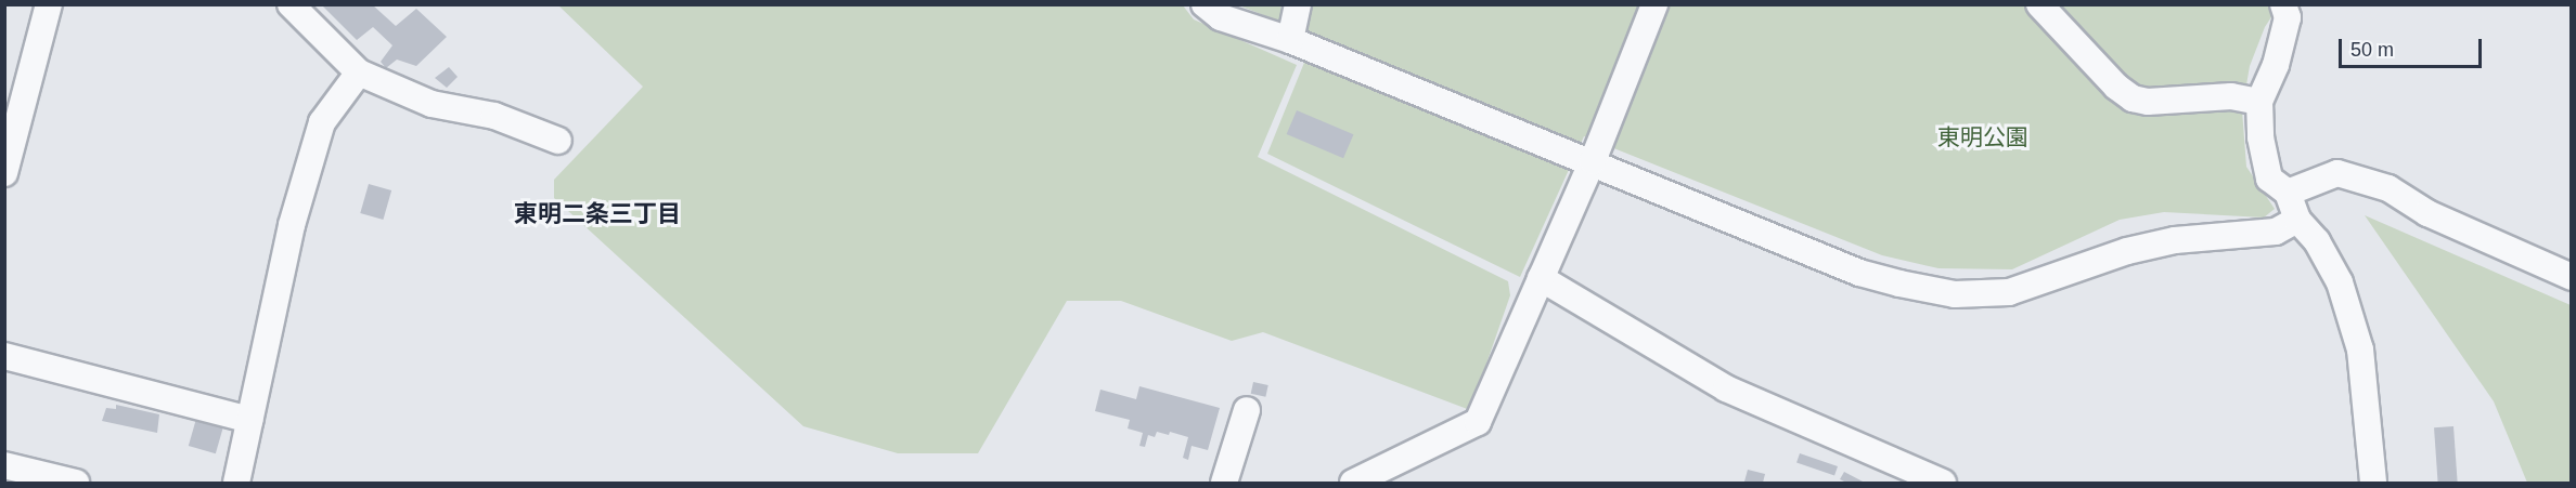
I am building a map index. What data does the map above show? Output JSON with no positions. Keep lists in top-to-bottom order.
{
  "districts": ["東明二条三丁目"],
  "parks": ["東明公園"],
  "scale_bar": "50 m"
}
